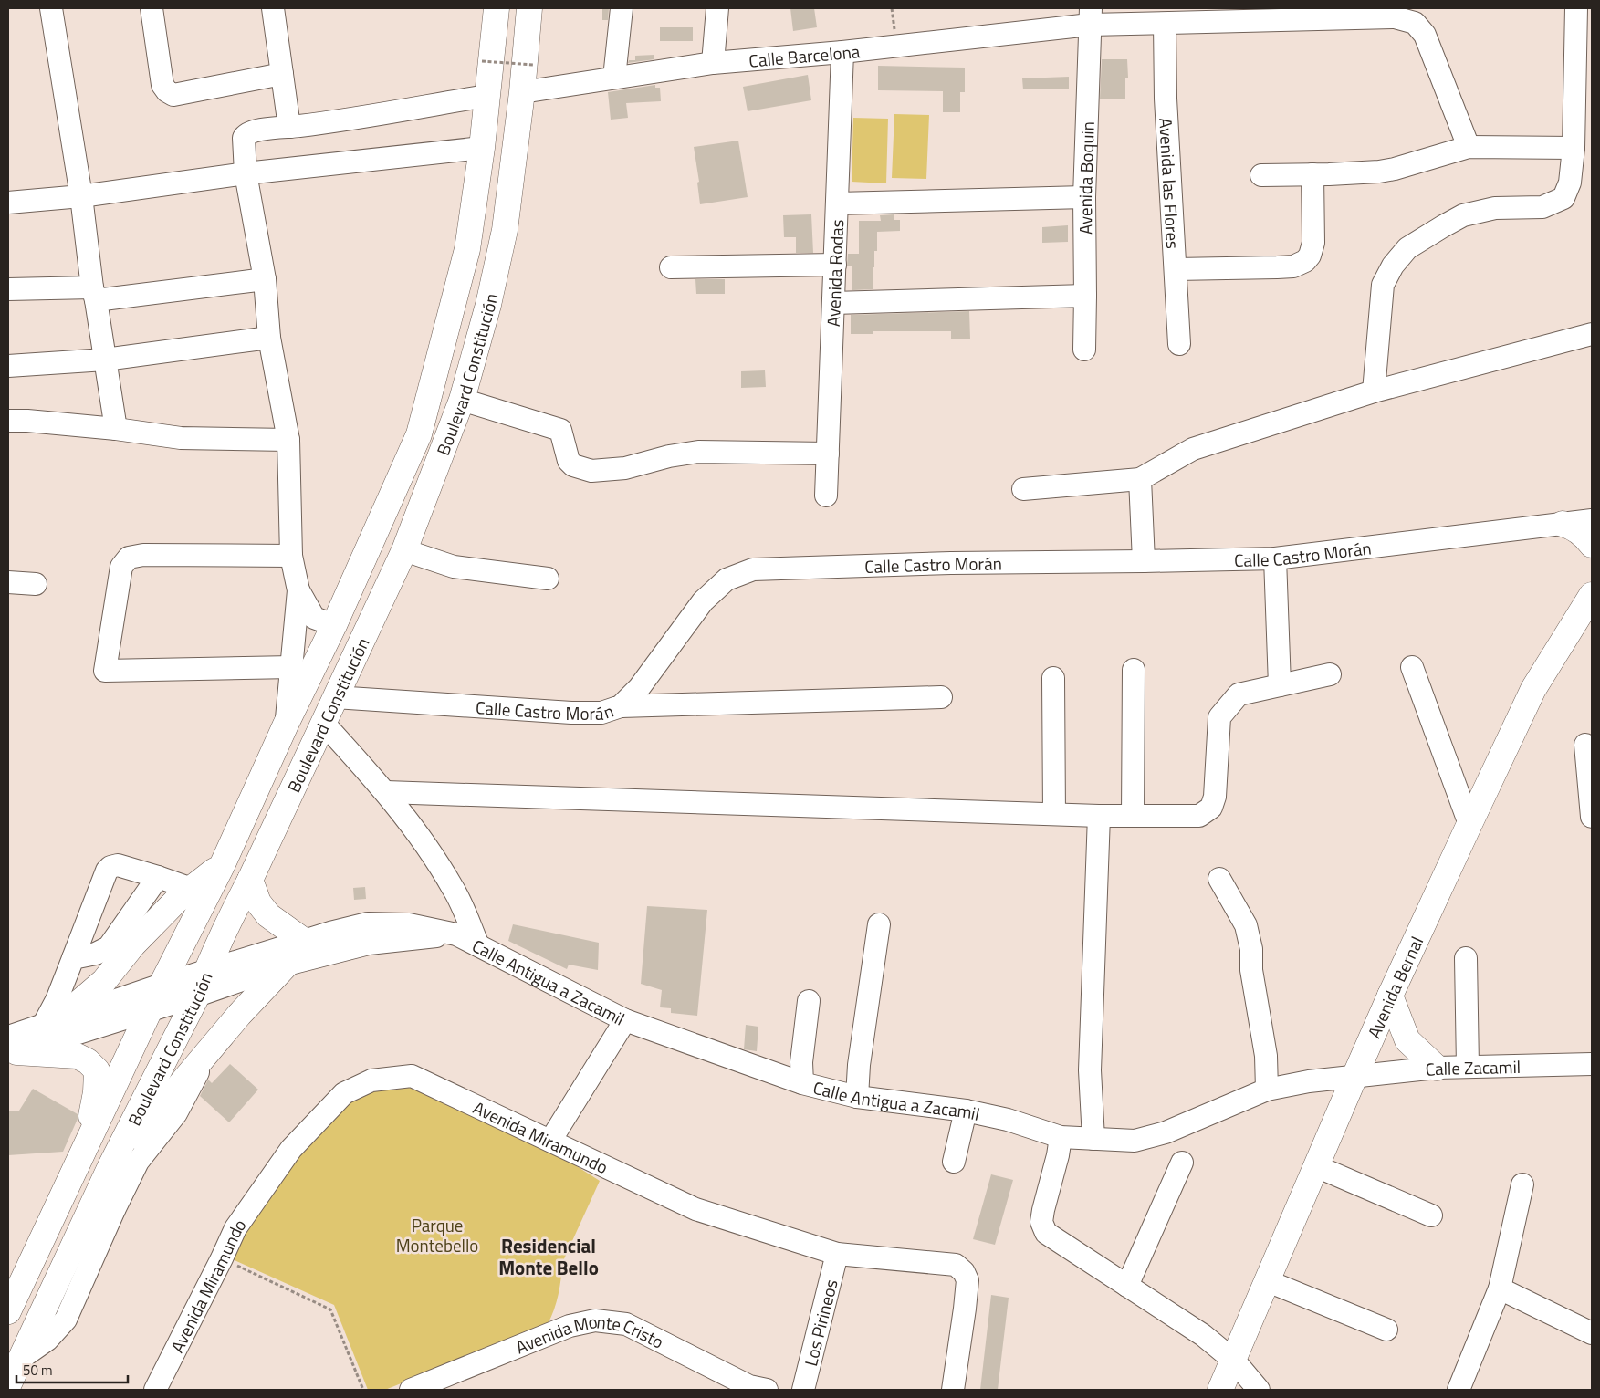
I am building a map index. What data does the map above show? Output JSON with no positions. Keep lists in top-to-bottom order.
{
  "streets": {
    "main road": ["Boulevard Constitución", "Avenida Bernal"],
    "street": [
      "Calle Barcelona",
      "Avenida Boquin",
      "Avenida las Flores",
      "Avenida Rodas",
      "Calle Castro Morán",
      "Calle Antigua a Zacamil",
      "Calle Zacamil",
      "Avenida Miramundo",
      "Los Pirineos",
      "Avenida Monte Cristo"
    ]
  },
  "crossings": [
    ["Calle Barcelona", "Avenida Boquin"],
    ["Calle Barcelona", "Avenida las Flores"],
    ["Calle Barcelona", "Avenida Rodas"],
    ["Calle Barcelona", "Boulevard Constitución"],
    ["Boulevard Constitución", "Calle Castro Morán"],
    ["Boulevard Constitución", "Calle Antigua a Zacamil"],
    ["Calle Antigua a Zacamil", "Avenida Bernal"],
    ["Calle Antigua a Zacamil", "Calle Zacamil"],
    ["Avenida Bernal", "Calle Zacamil"],
    ["Avenida Miramundo", "Los Pirineos"]
  ],
  "districts": ["Residencial Monte Bello"],
  "parks": ["Parque Montebello"],
  "scale_bar": "50 m"
}
